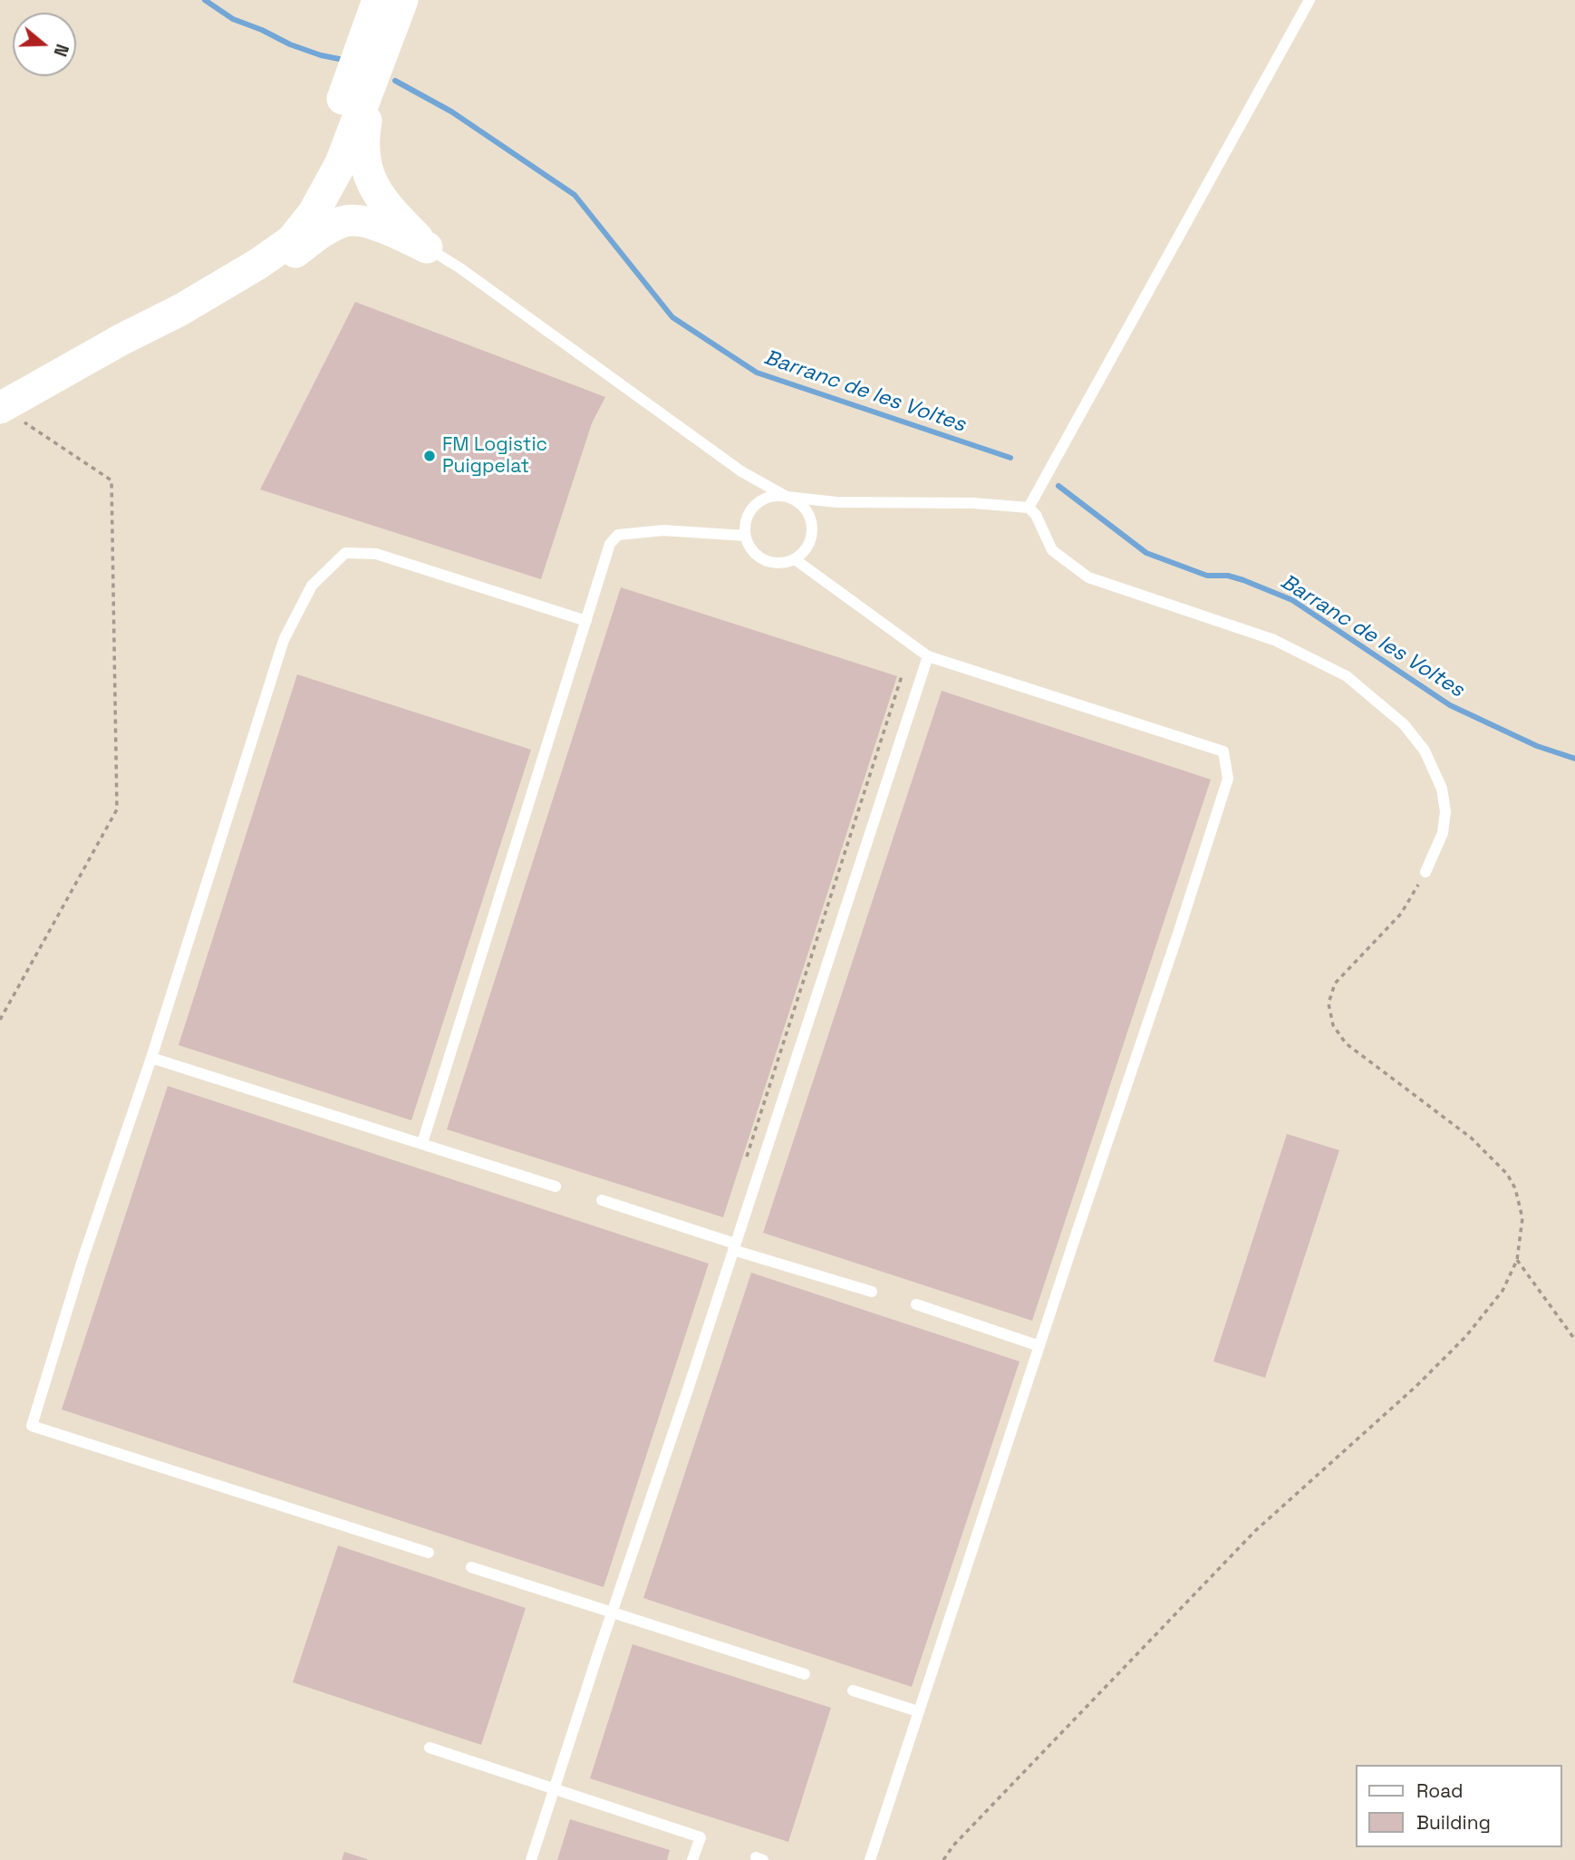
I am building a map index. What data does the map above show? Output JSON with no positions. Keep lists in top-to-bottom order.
{
  "water": ["Barranc de les Voltes"],
  "places": ["FM Logistic Puigpelat"],
  "legend": ["Road", "Building"],
  "north": "right"
}
